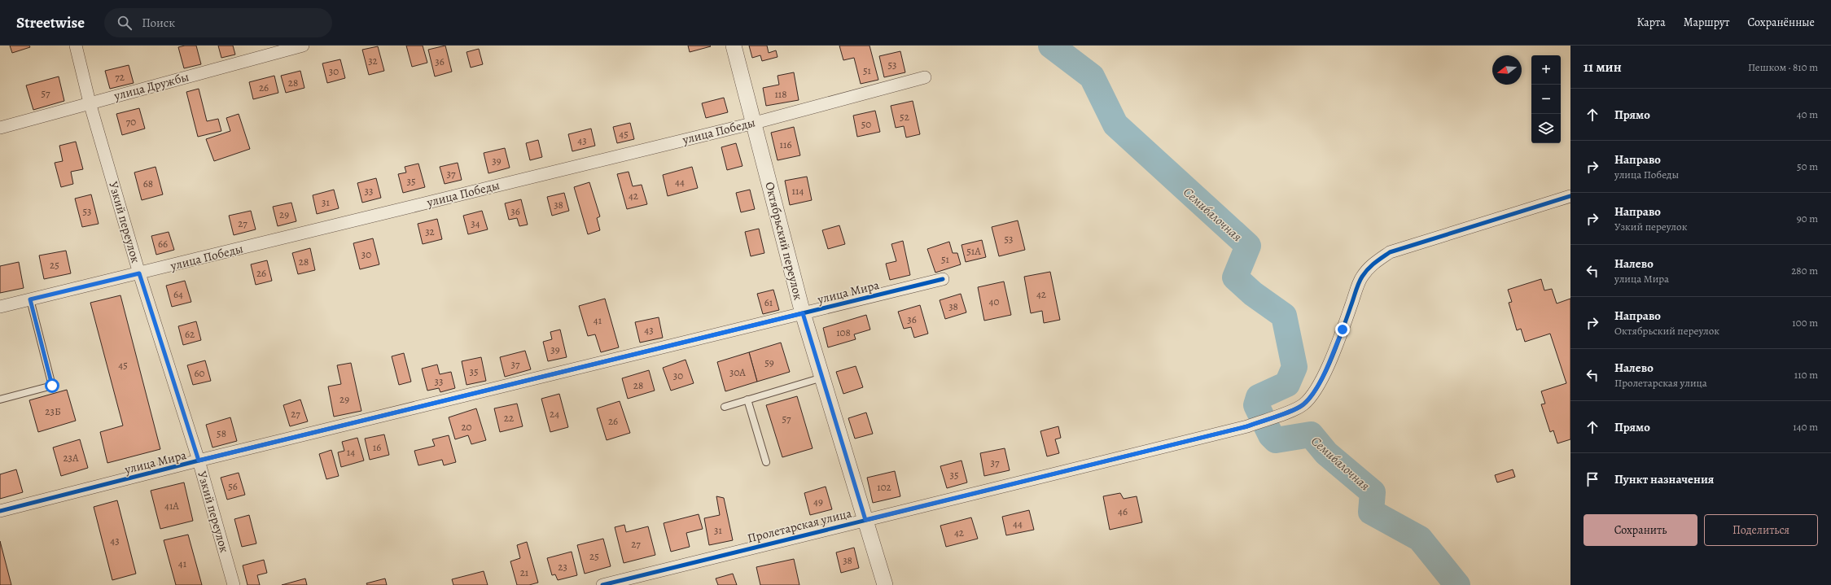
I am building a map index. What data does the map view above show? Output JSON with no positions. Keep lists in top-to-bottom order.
{
  "streets": {
    "street": [
      "улица Дружбы",
      "улица Победы",
      "Узкий переулок",
      "Октябрьский переулок",
      "улица Мира",
      "Пролетарская улица"
    ]
  },
  "crossings": [
    ["улица Дружбы", "Узкий переулок"],
    ["улица Победы", "Узкий переулок"],
    ["улица Победы", "Октябрьский переулок"],
    ["Узкий переулок", "улица Мира"],
    ["Октябрьский переулок", "улица Мира"],
    ["Октябрьский переулок", "Пролетарская улица"]
  ],
  "water": ["Семибалочная"],
  "house_numbers": [
    "32",
    "36",
    "53",
    "51",
    "30",
    "72",
    "28",
    "26",
    "57",
    "118",
    "52",
    "70",
    "50",
    "45",
    "43",
    "116",
    "39",
    "37",
    "35",
    "44",
    "68",
    "33",
    "114",
    "42",
    "31",
    "38",
    "53",
    "36",
    "29",
    "27",
    "34",
    "32",
    "53",
    "66",
    "51А",
    "30",
    "51",
    "28",
    "25",
    "26",
    "64",
    "42",
    "40",
    "61",
    "38",
    "36",
    "41",
    "43",
    "108",
    "62",
    "39",
    "59",
    "37",
    "45",
    "35",
    "30А",
    "60",
    "30",
    "33",
    "28",
    "29",
    "23Б",
    "27",
    "24",
    "22",
    "57",
    "26",
    "20",
    "58",
    "16",
    "14",
    "23А",
    "37",
    "35",
    "56",
    "102",
    "49",
    "41А",
    "46",
    "44",
    "31",
    "42",
    "43",
    "27",
    "25",
    "38",
    "41",
    "23",
    "21"
  ],
  "north": "left",
  "page": {
    "header": "Streetwise",
    "search": "Поиск",
    "nav": ["Карта", "Маршрут", "Сохранённые"],
    "heading": ["11 мин", "Пешком · 810 m"],
    "map_buttons": ["+", "−"],
    "list": [
      ["Прямо", "40 m"],
      ["Направо", "улица Победы", "50 m"],
      ["Направо", "Узкий переулок", "90 m"],
      ["Налево", "улица Мира", "280 m"],
      ["Направо", "Октябрьский переулок", "100 m"],
      ["Налево", "Пролетарская улица", "110 m"],
      ["Прямо", "140 m"],
      "Пункт назначения"
    ],
    "buttons": ["Сохранить", "Поделиться"]
  }
}
